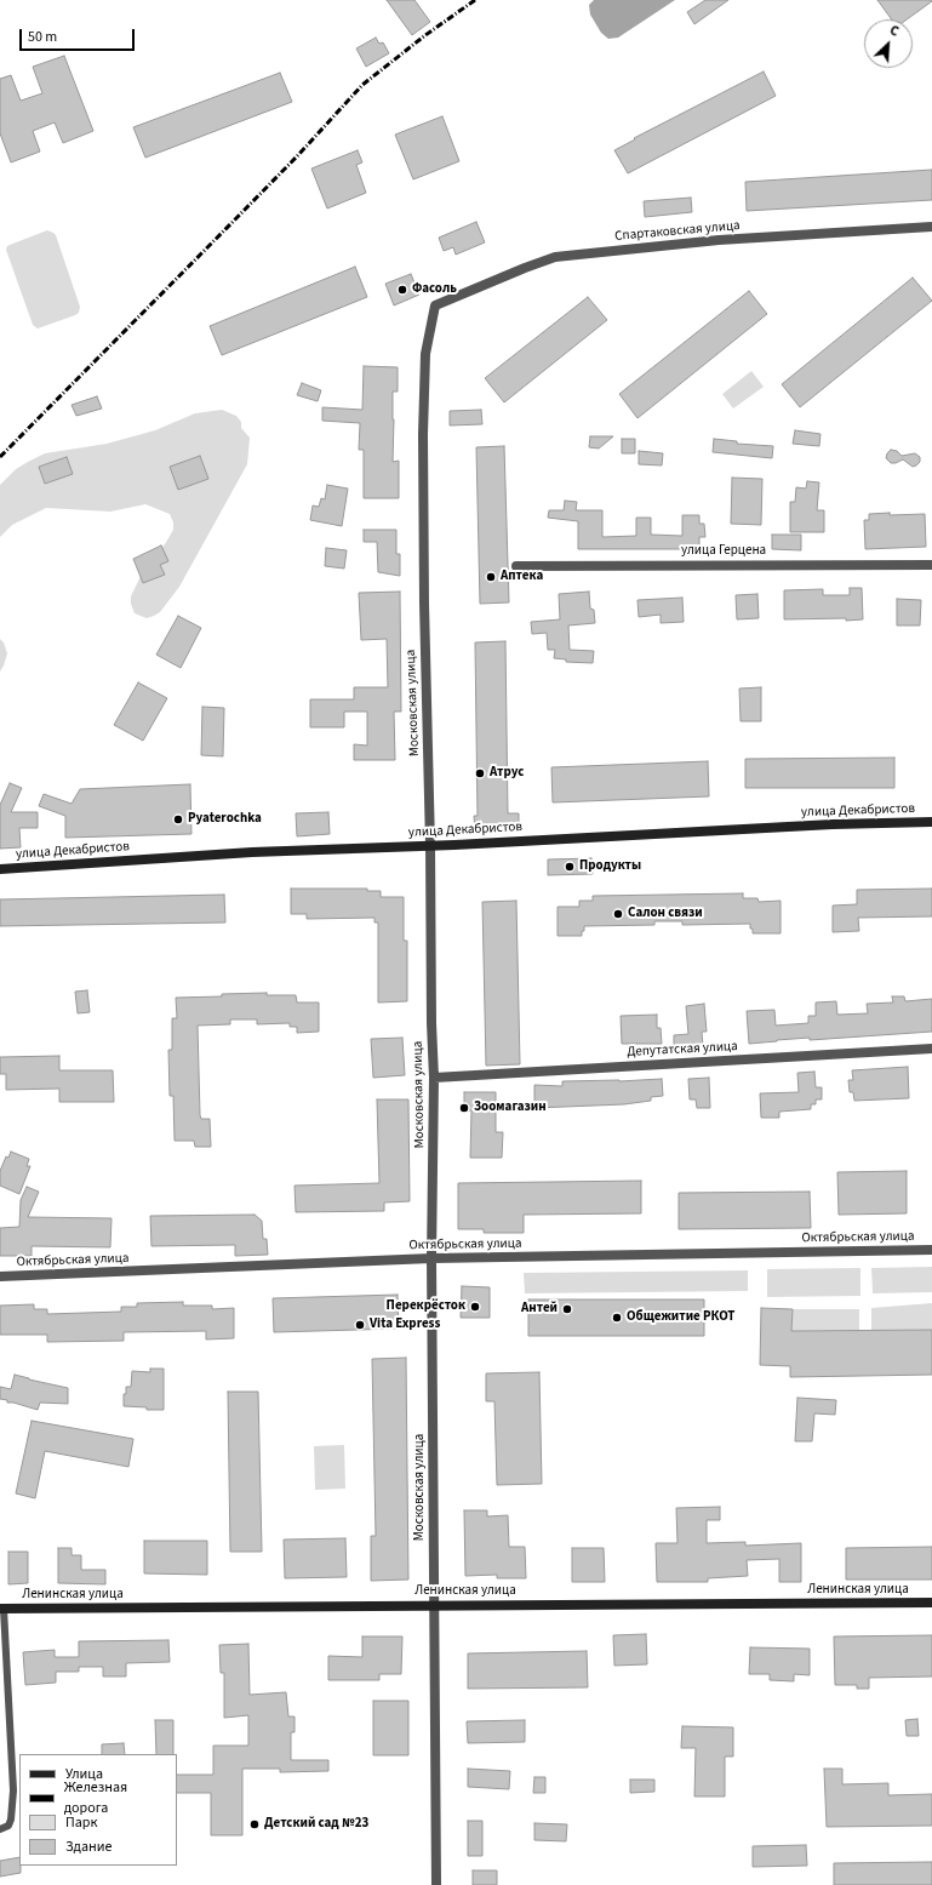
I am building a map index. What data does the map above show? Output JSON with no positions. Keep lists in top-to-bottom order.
{
  "streets": {
    "street": [
      "Спартаковская улица",
      "улица Герцена",
      "Московская улица",
      "улица Декабристов",
      "Депутатская улица",
      "Октябрьская улица",
      "Ленинская улица"
    ]
  },
  "crossings": [
    ["Спартаковская улица", "Московская улица"],
    ["Московская улица", "улица Декабристов"],
    ["Московская улица", "Депутатская улица"],
    ["Московская улица", "Октябрьская улица"],
    ["Московская улица", "Ленинская улица"]
  ],
  "places": [
    "Фасоль",
    "Аптека",
    "Атрус",
    "Pyaterochka",
    "Продукты",
    "Салон связи",
    "Зоомагазин",
    "Перекрёсток",
    "Антей",
    "Общежитие РКОТ",
    "Vita Express",
    "Детский сад №23"
  ],
  "legend": [
    "Улица",
    "Железная дорога",
    "Парк",
    "Здание"
  ],
  "scale_bar": "50 m",
  "north": "top right"
}
